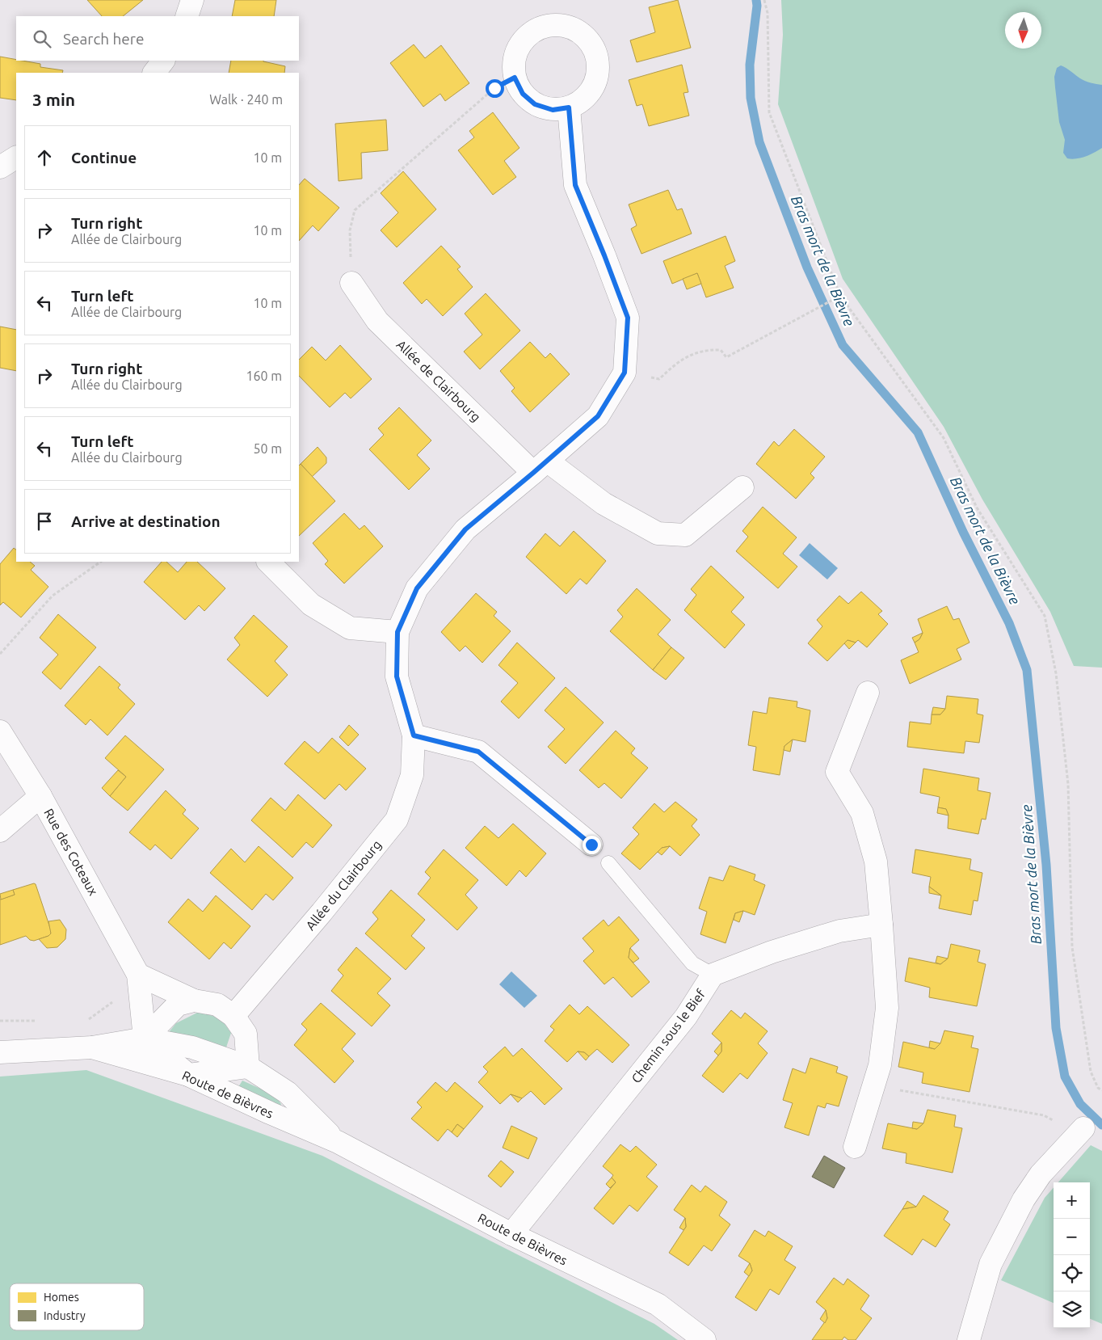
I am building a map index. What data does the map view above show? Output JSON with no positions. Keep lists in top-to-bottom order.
{
  "streets": {
    "street": [
      "Allée de Clairbourg",
      "Rue des Coteaux",
      "Allée du Clairbourg",
      "Chemin sous le Bief",
      "Route de Bièvres"
    ]
  },
  "crossings": [
    ["Allée de Clairbourg", "Allée du Clairbourg"],
    ["Rue des Coteaux", "Route de Bièvres"],
    ["Chemin sous le Bief", "Route de Bièvres"]
  ],
  "water": ["Bras mort de la Bièvre"],
  "legend": ["Homes", "Industry"],
  "north": "bottom",
  "page": {
    "search": "Search here",
    "heading": ["3 min", "Walk · 240 m"],
    "list": [
      ["Continue", "10 m"],
      ["Turn right", "Allée de Clairbourg", "10 m"],
      ["Turn left", "Allée de Clairbourg", "10 m"],
      ["Turn right", "Allée du Clairbourg", "160 m"],
      ["Turn left", "Allée du Clairbourg", "50 m"],
      "Arrive at destination"
    ],
    "map_buttons": ["+", "−"]
  }
}
